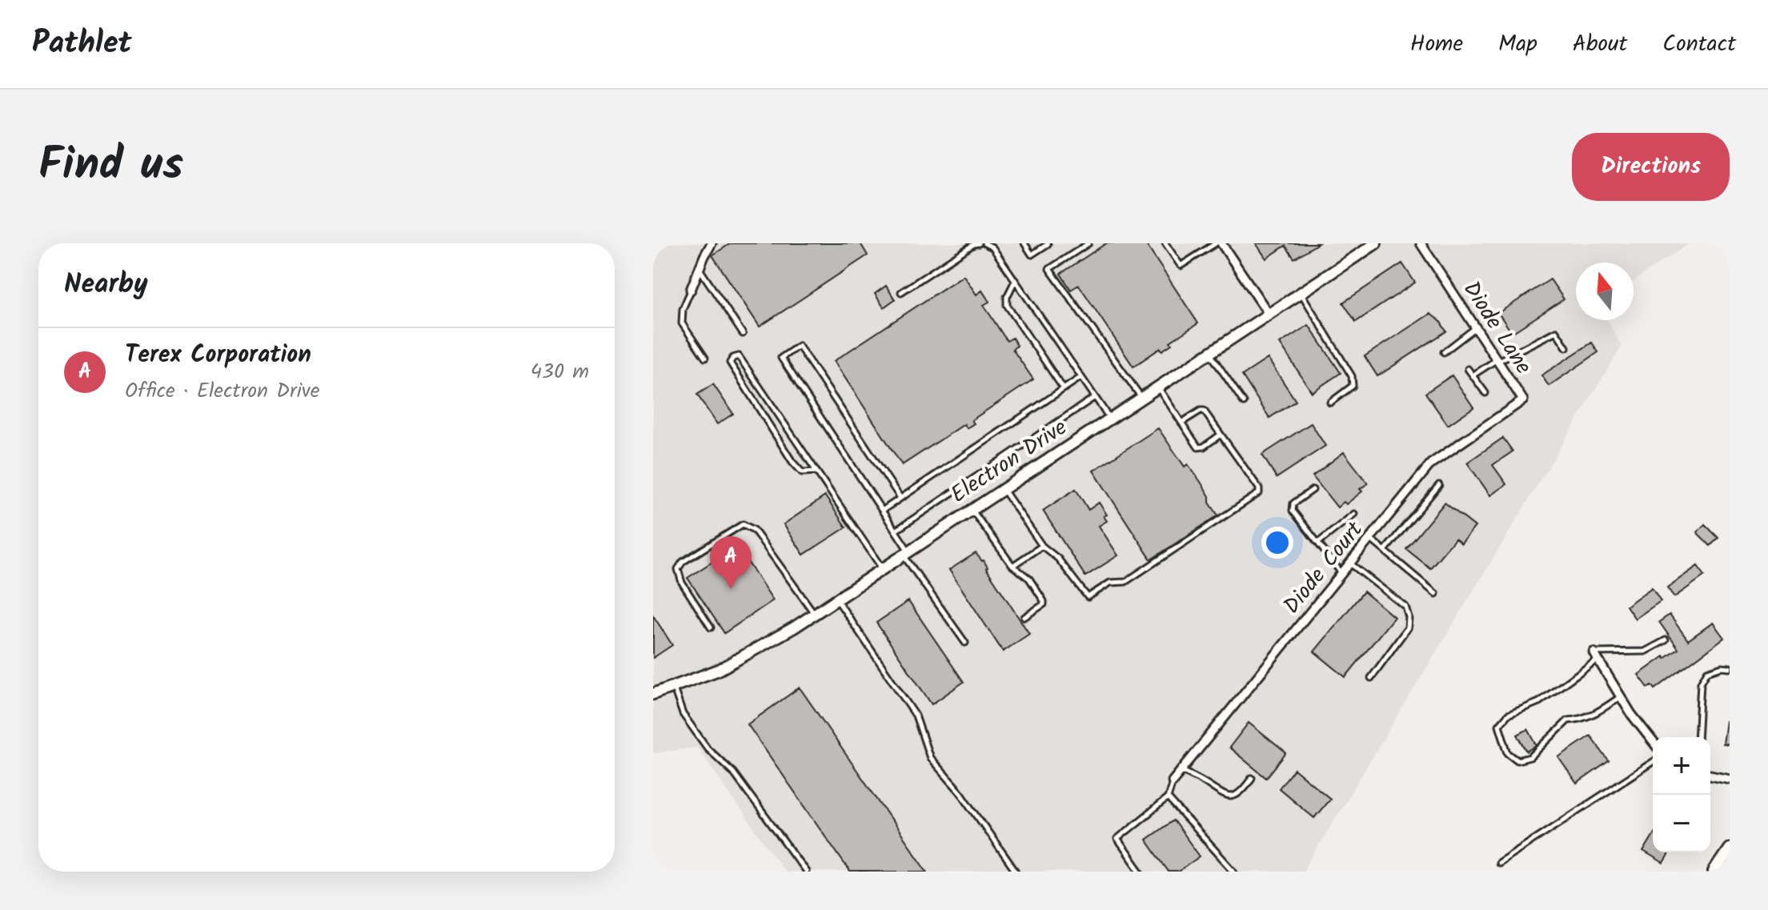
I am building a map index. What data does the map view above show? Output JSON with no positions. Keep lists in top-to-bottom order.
{
  "streets": {
    "street": ["Diode Lane", "Electron Drive", "Diode Court"]
  },
  "crossings": [
    ["Diode Lane", "Diode Court"]
  ],
  "north": "top",
  "page": {
    "header": "Pathlet",
    "nav": [
      "Home",
      "Map",
      "About",
      "Contact"
    ],
    "title": "Find us",
    "buttons": "Directions",
    "heading": "Nearby",
    "list": [
      {
        "mark": "A",
        "name": "Terex Corporation",
        "note": "Office · Electron Drive",
        "value": "430 m"
      }
    ],
    "pins": "A",
    "map_buttons": ["+", "−"]
  }
}
